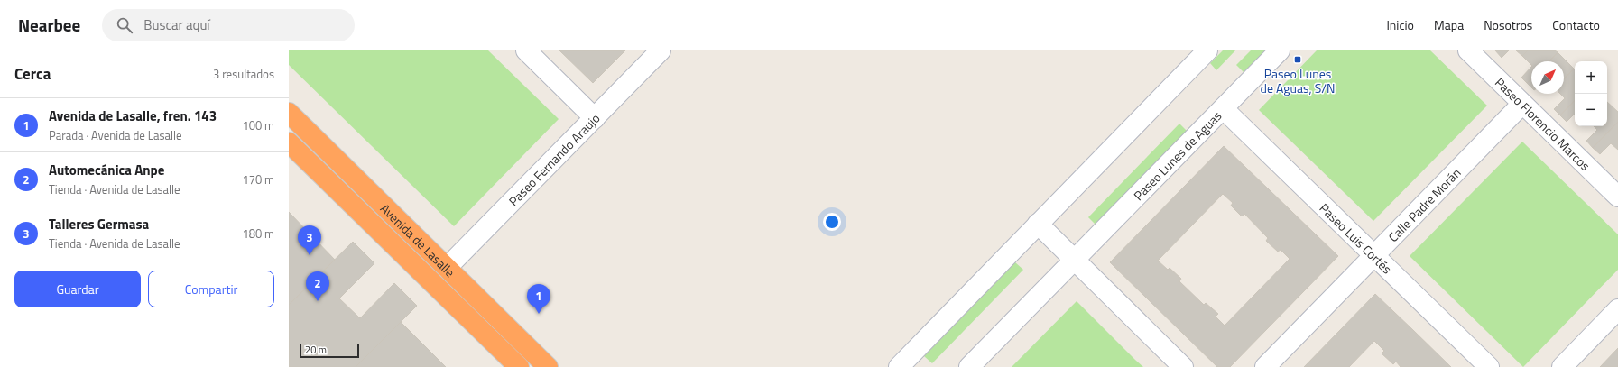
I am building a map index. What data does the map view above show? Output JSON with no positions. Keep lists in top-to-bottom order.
{
  "streets": {
    "highway": ["Avenida de Lasalle"],
    "street": [
      "Paseo Florencio Marcos",
      "Paseo Lunes de Aguas",
      "Paseo Fernando Araujo",
      "Calle Padre Morán",
      "Paseo Luis Cortés"
    ]
  },
  "crossings": [
    ["Paseo Florencio Marcos", "Calle Padre Morán"],
    ["Paseo Lunes de Aguas", "Paseo Luis Cortés"],
    ["Paseo Fernando Araujo", "Avenida de Lasalle"],
    ["Calle Padre Morán", "Paseo Luis Cortés"]
  ],
  "places": {
    "transit": ["Paseo Lunes de Aguas, S/N"]
  },
  "scale_bar": "20 m",
  "north": "top right",
  "page": {
    "header": "Nearbee",
    "search": "Buscar aquí",
    "nav": [
      "Inicio",
      "Mapa",
      "Nosotros",
      "Contacto"
    ],
    "heading": ["Cerca", "3 resultados"],
    "map_buttons": ["+", "−"],
    "list": [
      {
        "mark": "1",
        "name": "Avenida de Lasalle, fren. 143",
        "note": "Parada · Avenida de Lasalle",
        "value": "100 m"
      },
      {
        "mark": "2",
        "name": "Automecánica Anpe",
        "note": "Tienda · Avenida de Lasalle",
        "value": "170 m"
      },
      {
        "mark": "3",
        "name": "Talleres Germasa",
        "note": "Tienda · Avenida de Lasalle",
        "value": "180 m"
      }
    ],
    "pins": ["3", "2", "1"],
    "buttons": ["Guardar", "Compartir"],
    "scale": "20 m"
  }
}
